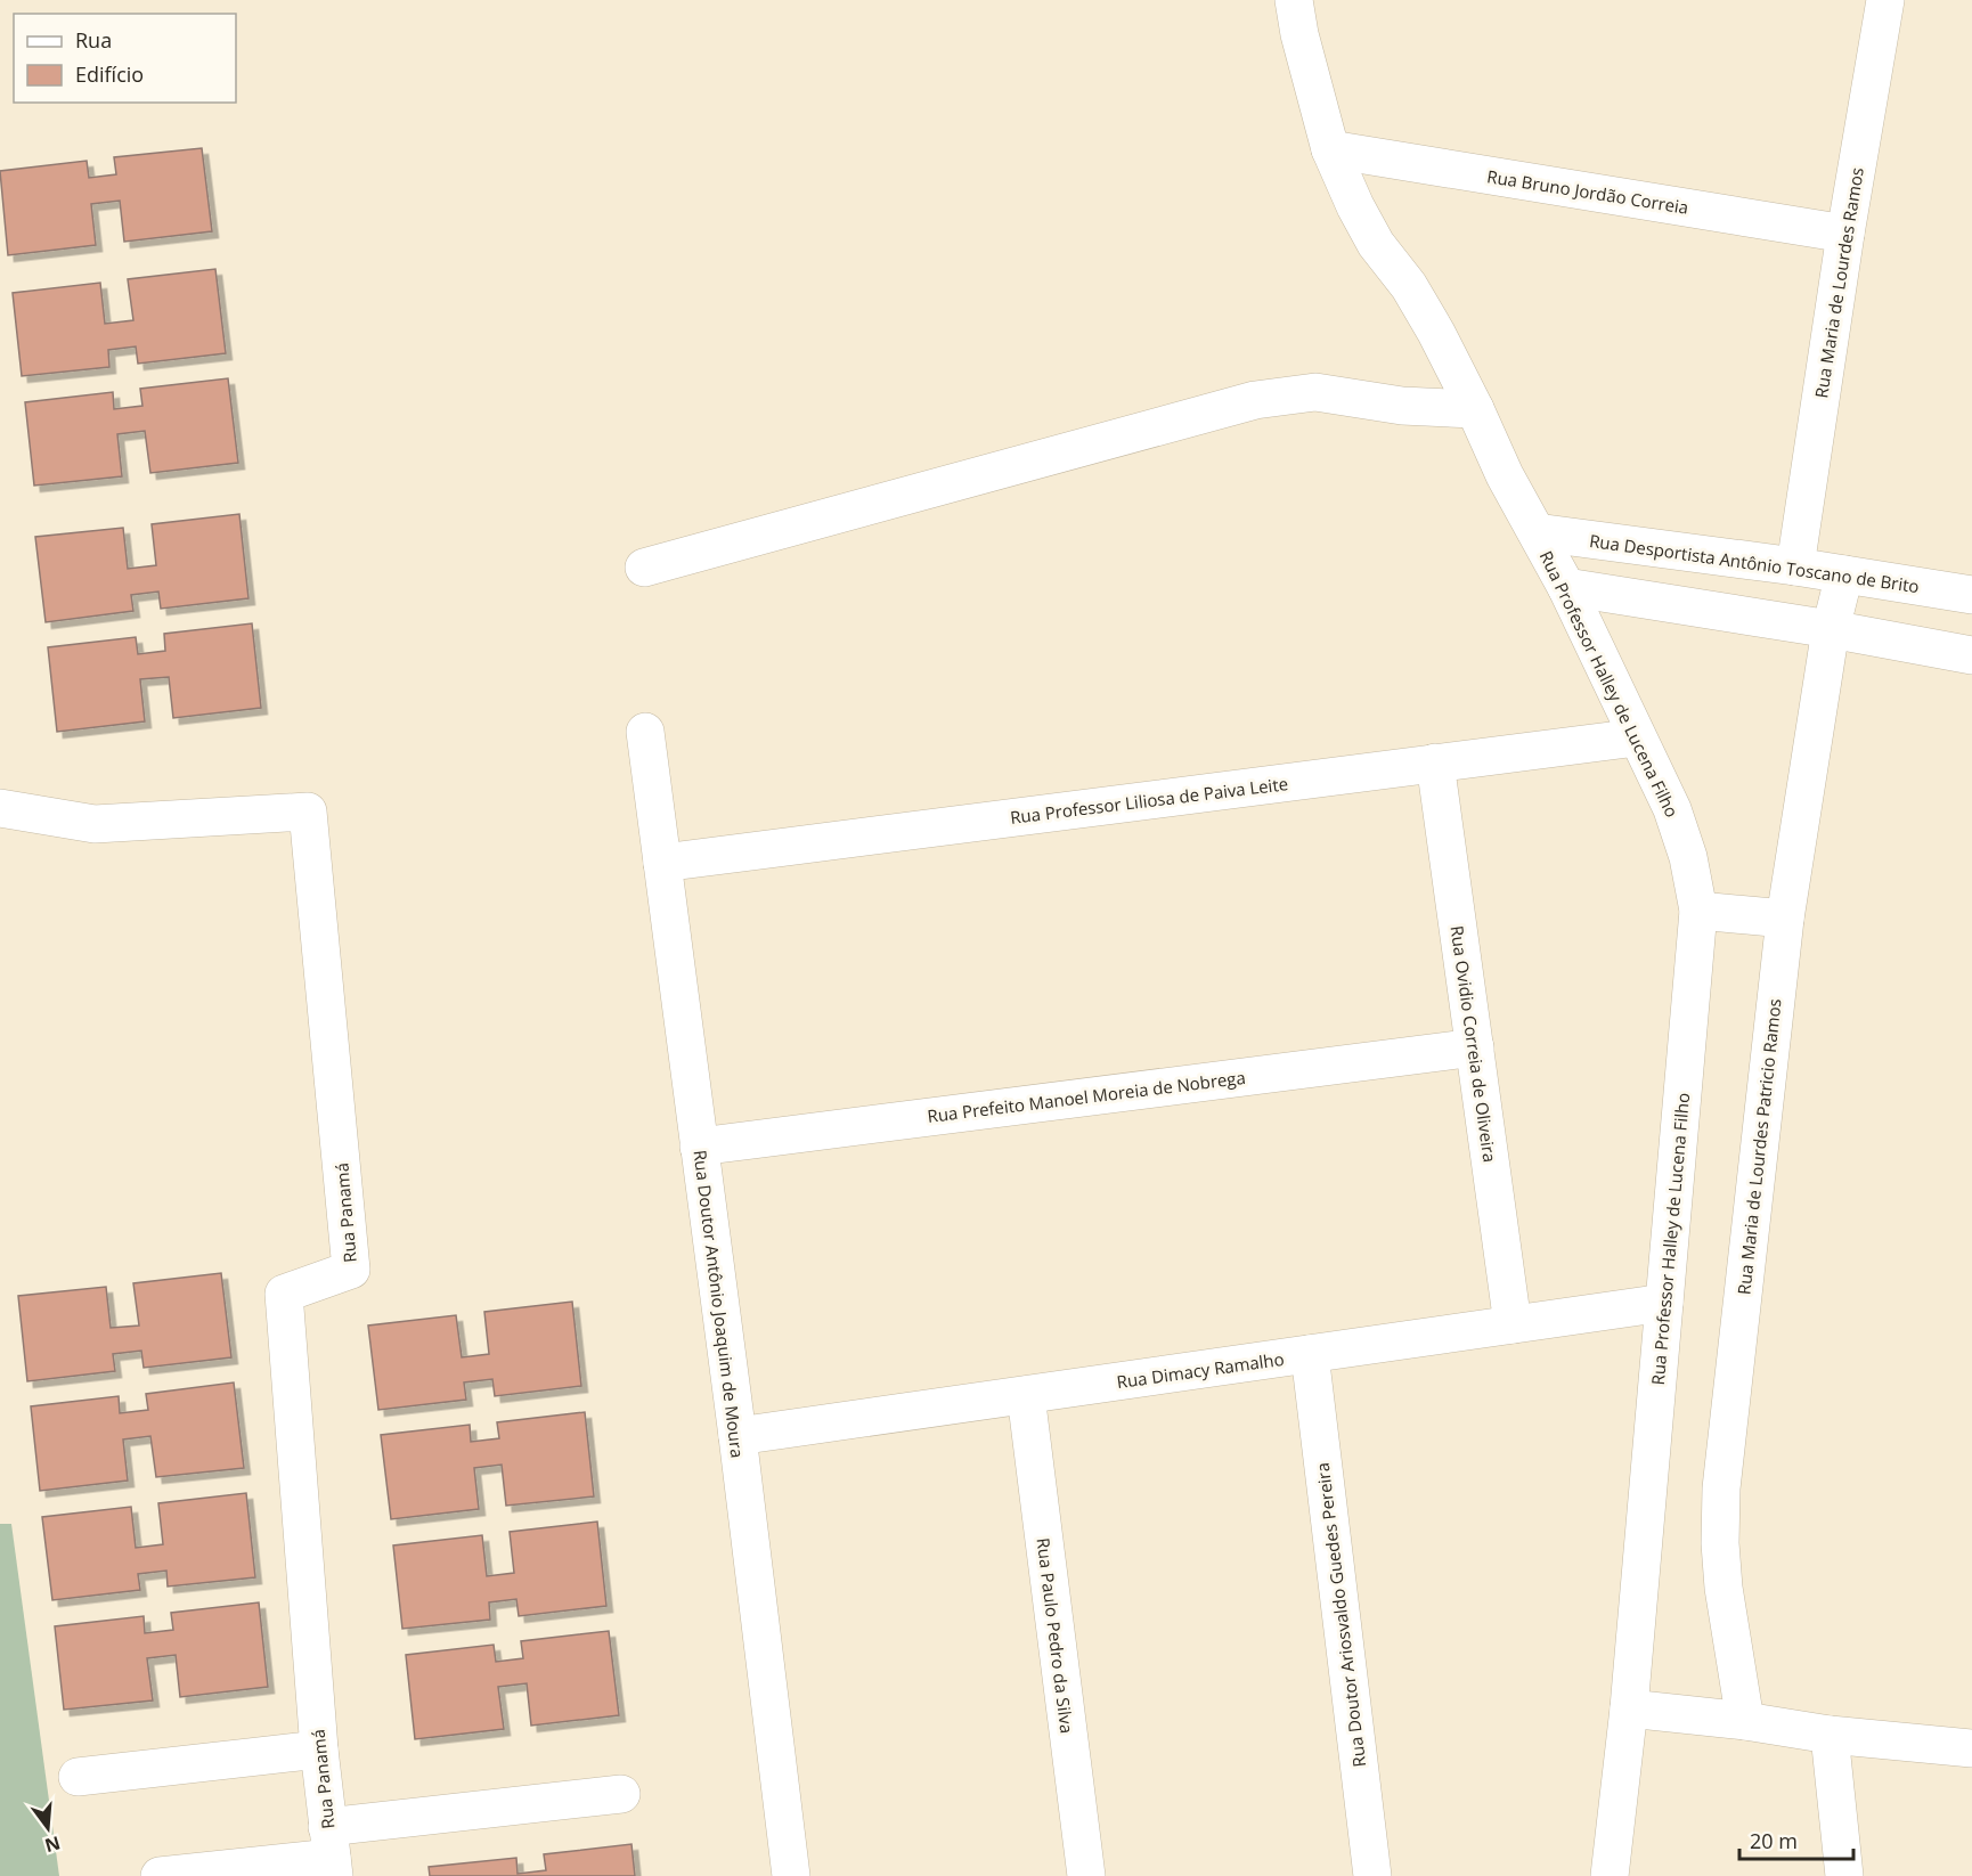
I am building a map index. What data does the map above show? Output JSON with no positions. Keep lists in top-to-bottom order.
{
  "streets": {
    "street": [
      "Rua Bruno Jordão Correia",
      "Rua Maria de Lourdes Ramos",
      "Rua Desportista Antônio Toscano de Brito",
      "Rua Professor Halley de Lucena Filho",
      "Rua Professor Liliosa de Paiva Leite",
      "Rua Ovidio Correia de Oliveira",
      "Rua Prefeito Manoel Moreia de Nobrega",
      "Rua Maria de Lourdes Patricio Ramos",
      "Rua Panamá",
      "Rua Doutor Antônio Joaquim de Moura",
      "Rua Dimacy Ramalho",
      "Rua Doutor Ariosvaldo Guedes Pereira",
      "Rua Paulo Pedro da Silva"
    ]
  },
  "crossings": [
    ["Rua Bruno Jordão Correia", "Rua Maria de Lourdes Ramos"],
    ["Rua Bruno Jordão Correia", "Rua Professor Halley de Lucena Filho"],
    ["Rua Maria de Lourdes Ramos", "Rua Desportista Antônio Toscano de Brito"],
    ["Rua Desportista Antônio Toscano de Brito", "Rua Professor Halley de Lucena Filho"],
    ["Rua Desportista Antônio Toscano de Brito", "Rua Maria de Lourdes Patricio Ramos"],
    ["Rua Professor Halley de Lucena Filho", "Rua Professor Liliosa de Paiva Leite"],
    ["Rua Professor Halley de Lucena Filho", "Rua Dimacy Ramalho"],
    ["Rua Professor Liliosa de Paiva Leite", "Rua Ovidio Correia de Oliveira"],
    ["Rua Professor Liliosa de Paiva Leite", "Rua Doutor Antônio Joaquim de Moura"],
    ["Rua Ovidio Correia de Oliveira", "Rua Prefeito Manoel Moreia de Nobrega"],
    ["Rua Ovidio Correia de Oliveira", "Rua Dimacy Ramalho"],
    ["Rua Prefeito Manoel Moreia de Nobrega", "Rua Doutor Antônio Joaquim de Moura"],
    ["Rua Doutor Antônio Joaquim de Moura", "Rua Dimacy Ramalho"],
    ["Rua Dimacy Ramalho", "Rua Doutor Ariosvaldo Guedes Pereira"],
    ["Rua Dimacy Ramalho", "Rua Paulo Pedro da Silva"]
  ],
  "legend": ["Rua", "Edifício"],
  "scale_bar": "20 m",
  "north": "bottom"
}
